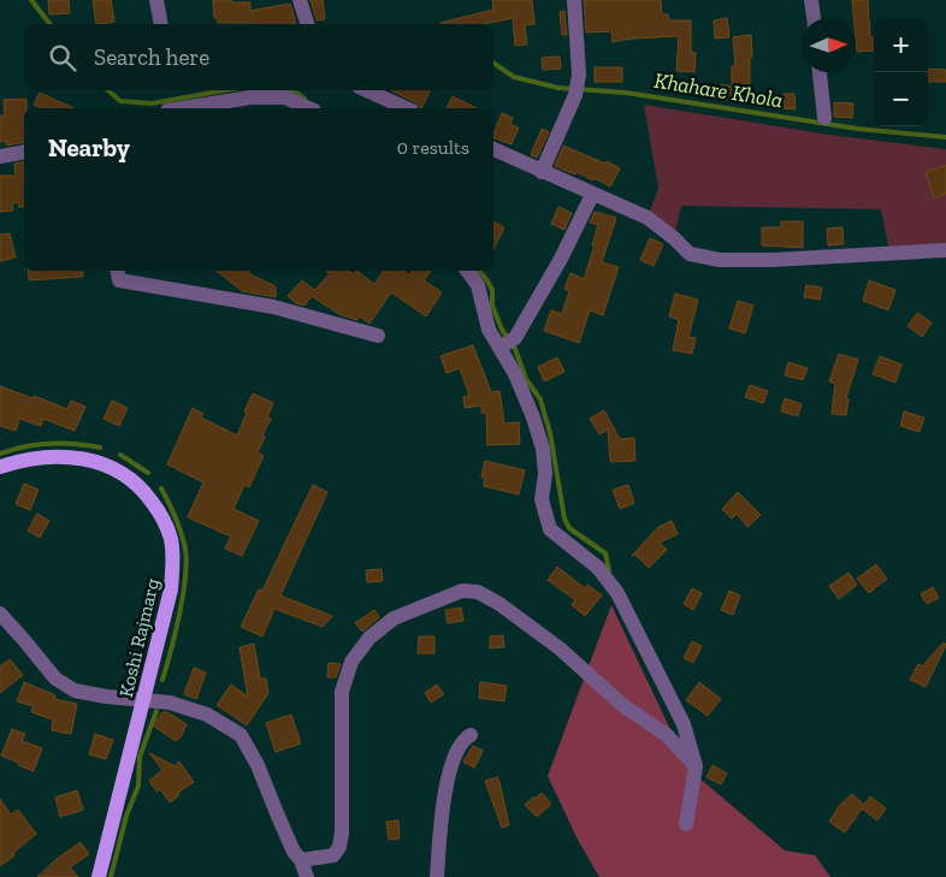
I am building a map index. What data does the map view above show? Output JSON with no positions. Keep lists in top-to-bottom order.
{
  "streets": {
    "main road": ["Koshi Rajmarg"]
  },
  "water": ["Khahare Khola"],
  "north": "right",
  "page": {
    "map_buttons": ["+", "−"],
    "search": "Search here",
    "heading": ["Nearby", "0 results"]
  }
}
